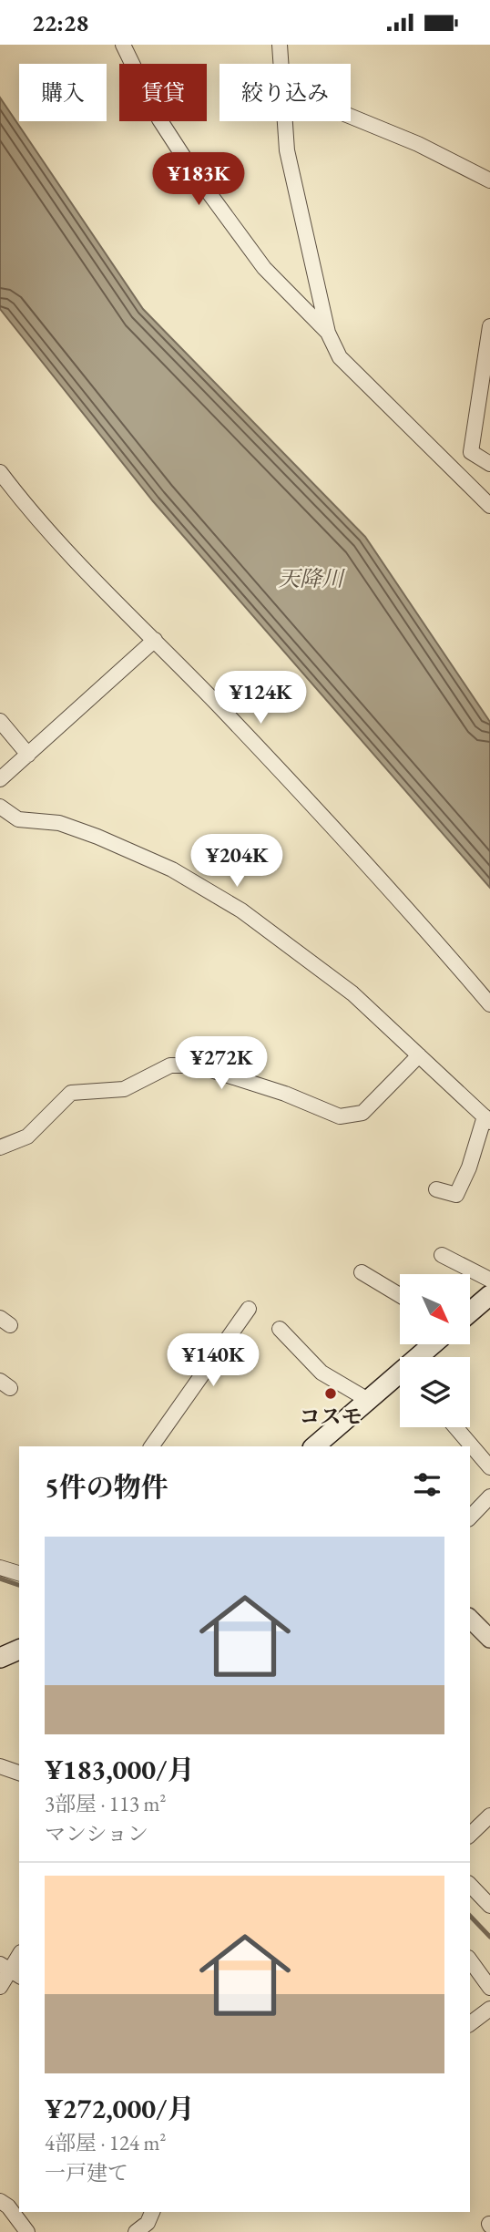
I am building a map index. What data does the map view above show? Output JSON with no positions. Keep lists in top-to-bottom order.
{
  "water": ["天降川"],
  "places": ["コスモ"],
  "north": "bottom right",
  "page": {
    "status": "22:28",
    "chip": ["購入", "賃貸", "絞り込み"],
    "price": [
      "¥183K",
      "¥124K",
      "¥204K",
      "¥272K",
      "¥140K"
    ],
    "heading": "5件の物件",
    "list": [
      {
        "name": "¥183,000/月",
        "note": "3部屋 · 113 m² · マンション"
      },
      {
        "name": "¥272,000/月",
        "note": "4部屋 · 124 m² · 一戸建て"
      }
    ]
  }
}
